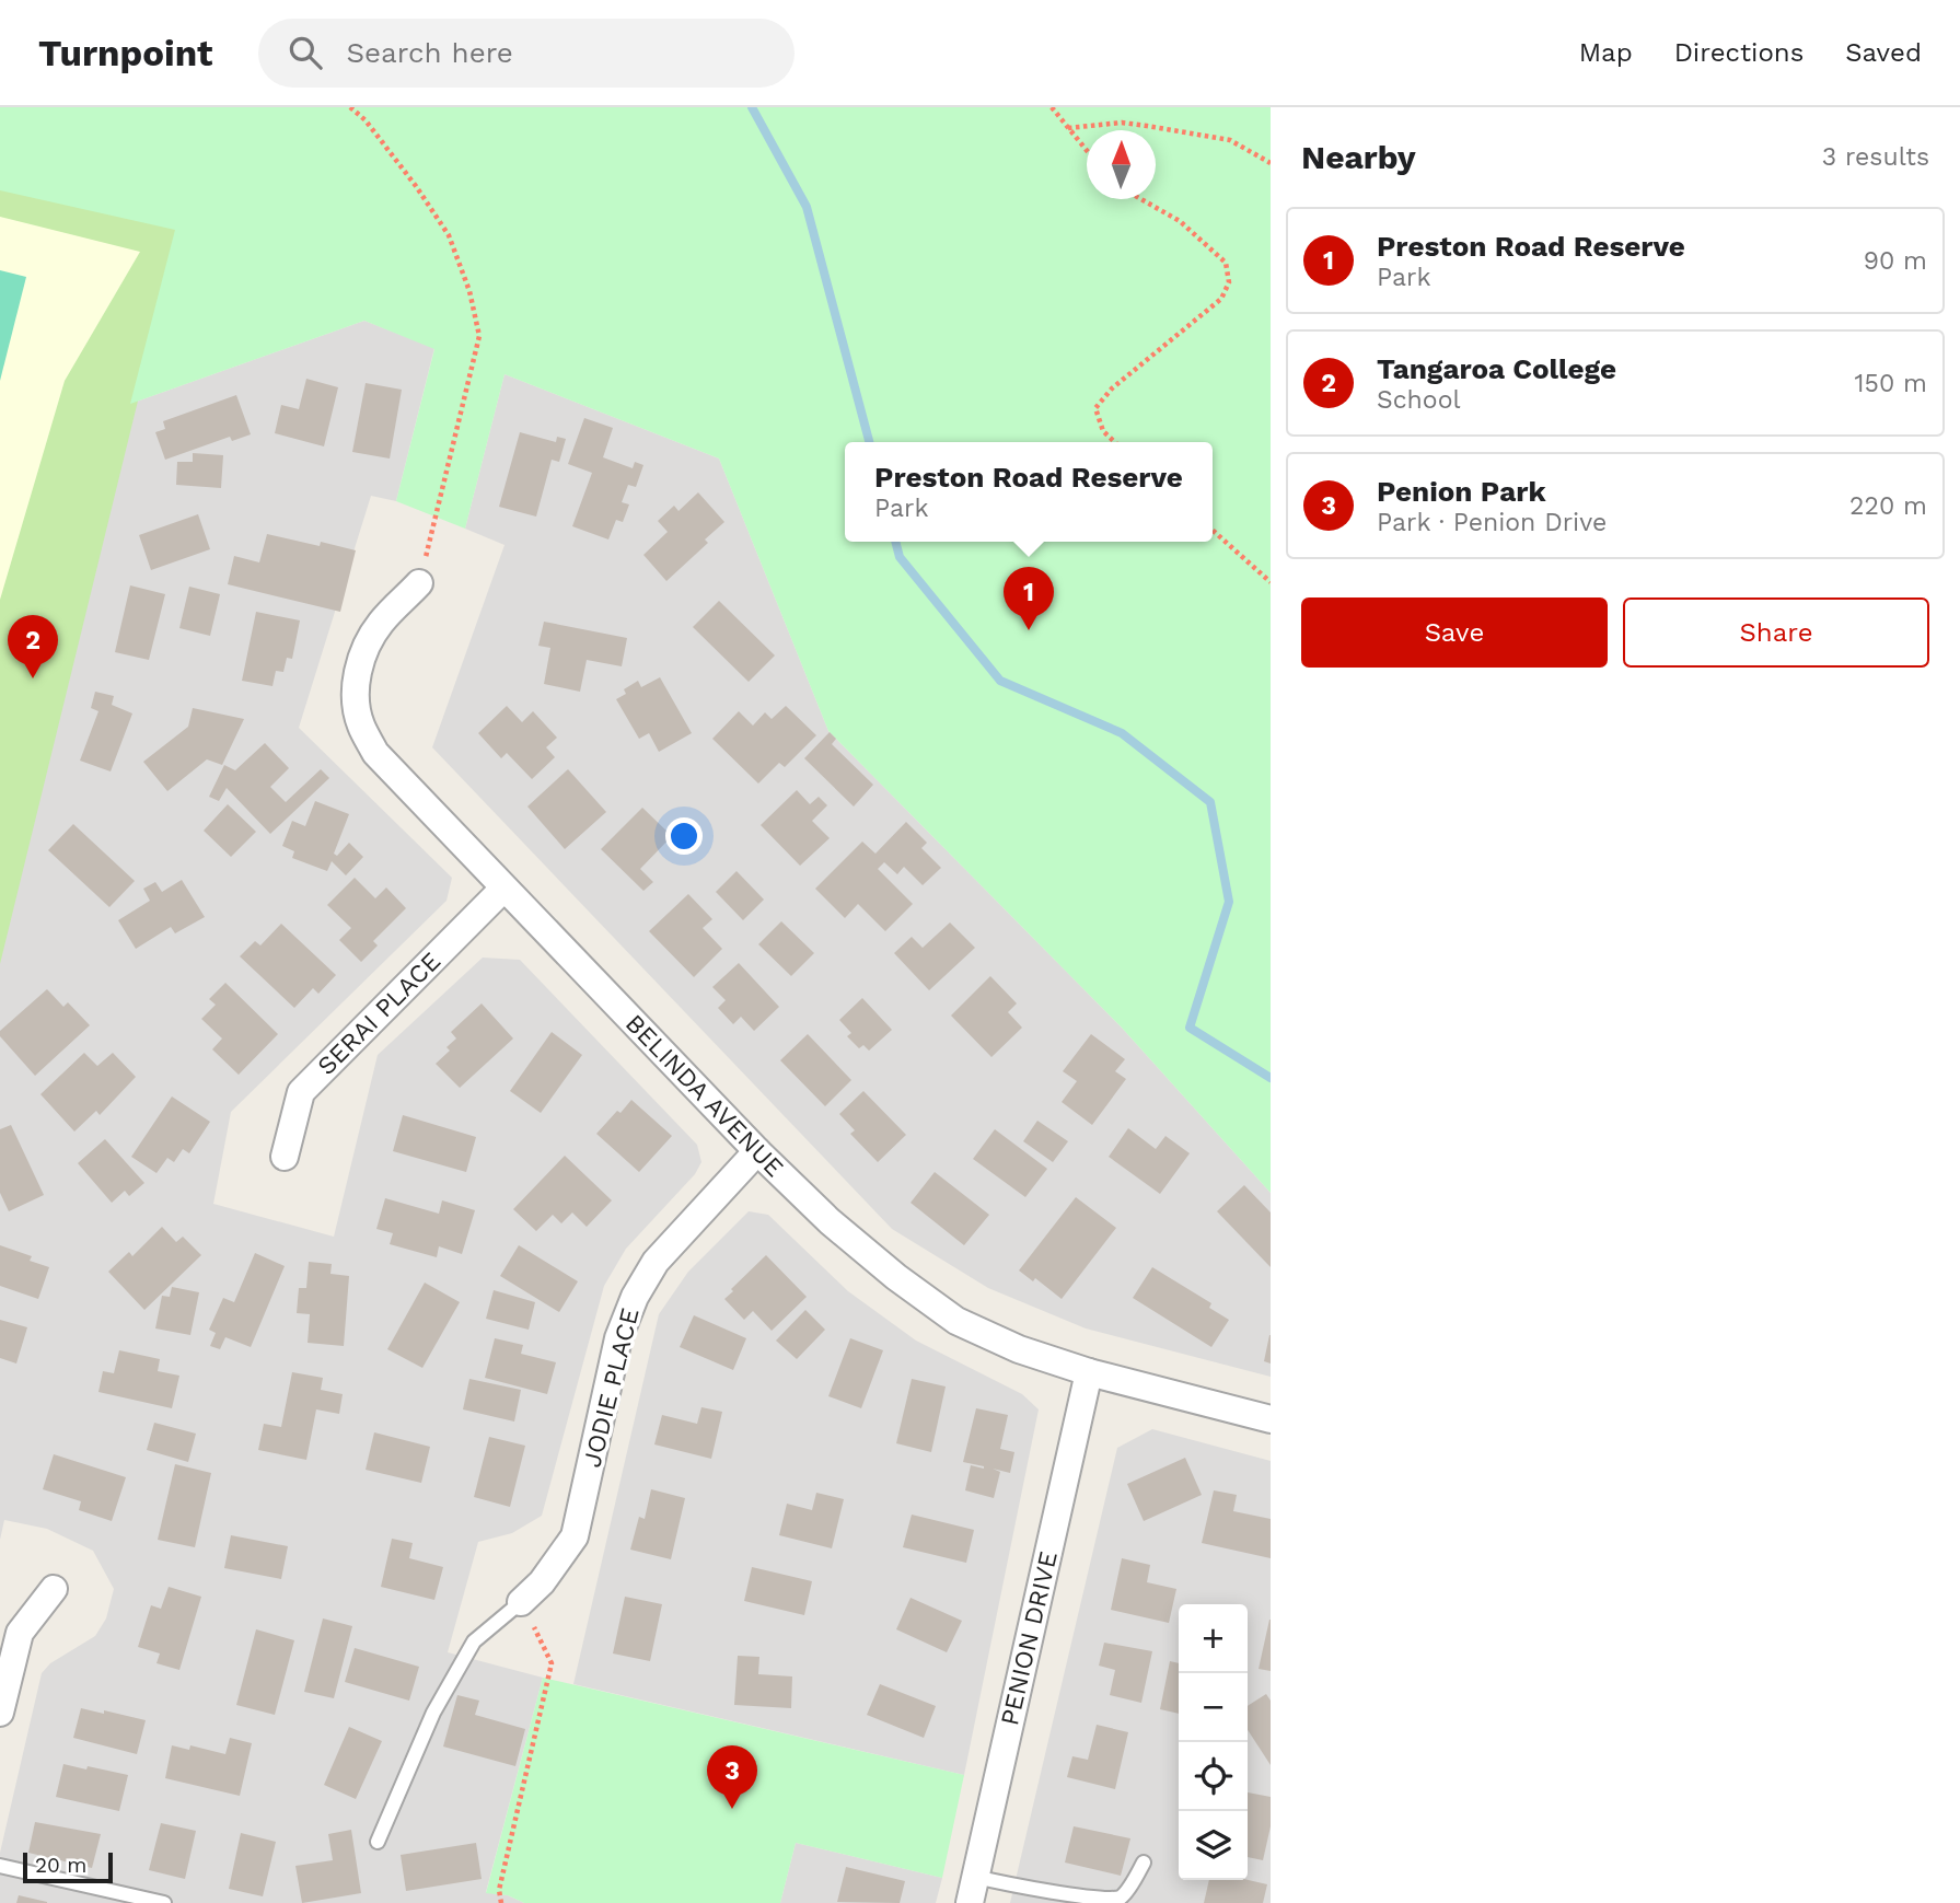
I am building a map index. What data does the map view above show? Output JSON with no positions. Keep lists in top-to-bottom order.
{
  "streets": {
    "street": [
      "SERAI PLACE",
      "BELINDA AVENUE",
      "JODIE PLACE",
      "PENION DRIVE"
    ]
  },
  "crossings": [
    ["SERAI PLACE", "BELINDA AVENUE"],
    ["BELINDA AVENUE", "JODIE PLACE"],
    ["BELINDA AVENUE", "PENION DRIVE"]
  ],
  "scale_bar": "20 m",
  "north": "top",
  "page": {
    "header": "Turnpoint",
    "search": "Search here",
    "nav": ["Map", "Directions", "Saved"],
    "heading": ["Nearby", "3 results"],
    "list": [
      {
        "mark": "1",
        "name": "Preston Road Reserve",
        "note": "Park",
        "value": "90 m"
      },
      {
        "mark": "2",
        "name": "Tangaroa College",
        "note": "School",
        "value": "150 m"
      },
      {
        "mark": "3",
        "name": "Penion Park",
        "note": "Park · Penion Drive",
        "value": "220 m"
      }
    ],
    "popup": ["Preston Road Reserve", "Park"],
    "pins": ["1", "2", "3"],
    "buttons": ["Save", "Share"],
    "map_buttons": ["+", "−"],
    "scale": "20 m"
  }
}
